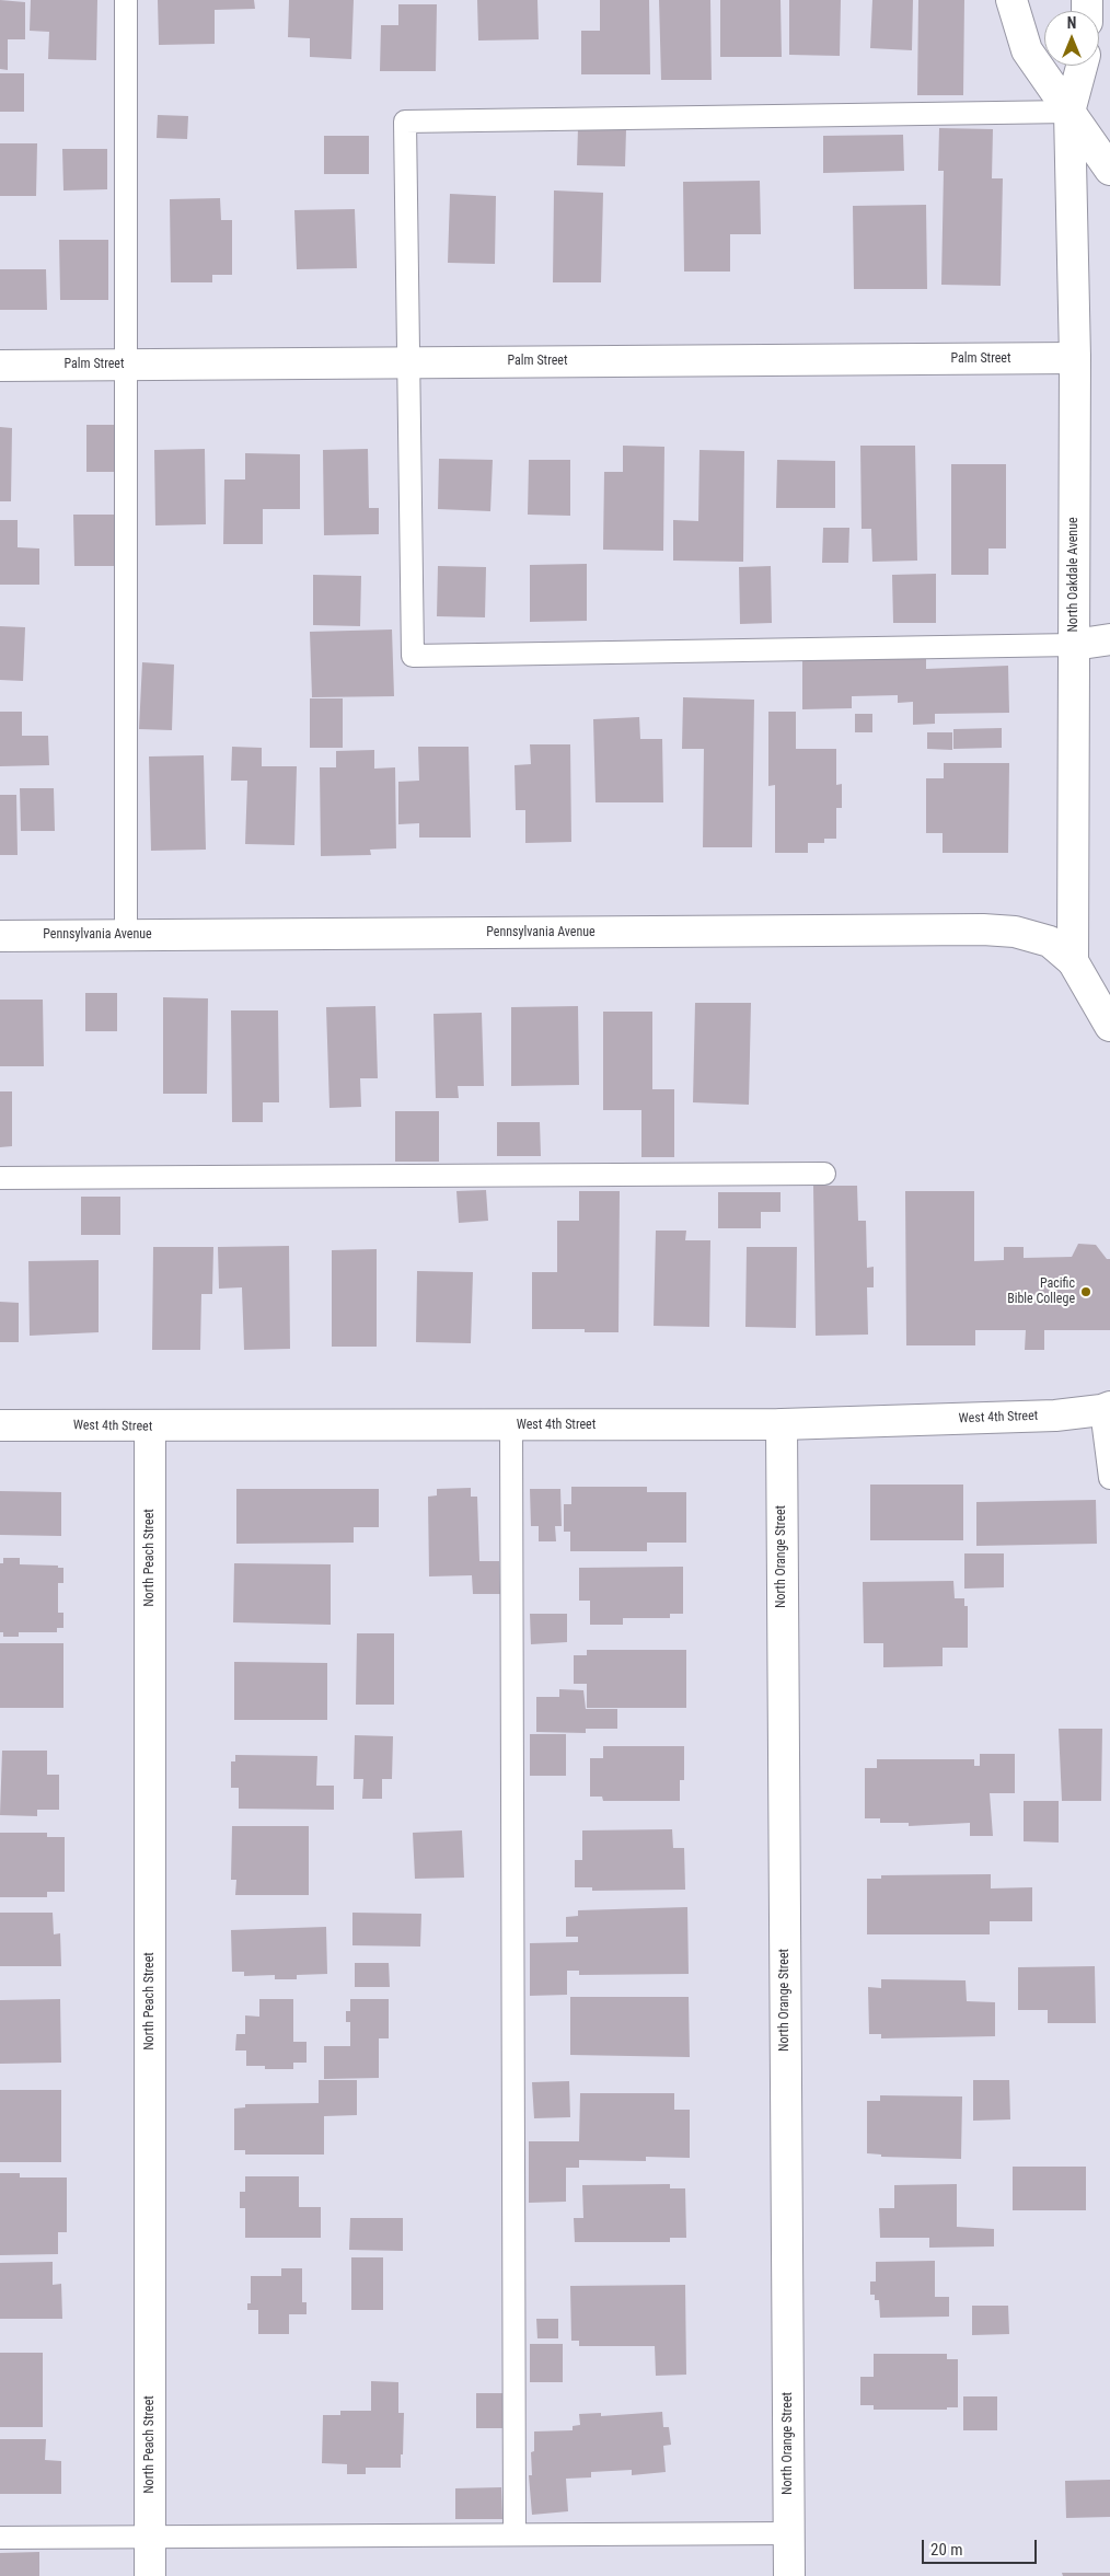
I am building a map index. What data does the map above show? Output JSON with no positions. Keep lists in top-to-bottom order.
{
  "streets": {
    "street": [
      "Palm Street",
      "North Oakdale Avenue",
      "Pennsylvania Avenue",
      "West 4th Street",
      "North Orange Street",
      "North Peach Street"
    ]
  },
  "crossings": [
    ["Palm Street", "North Oakdale Avenue"],
    ["North Oakdale Avenue", "Pennsylvania Avenue"],
    ["West 4th Street", "North Orange Street"],
    ["West 4th Street", "North Peach Street"]
  ],
  "places": ["Pacific Bible College"],
  "scale_bar": "20 m",
  "north": "top"
}
